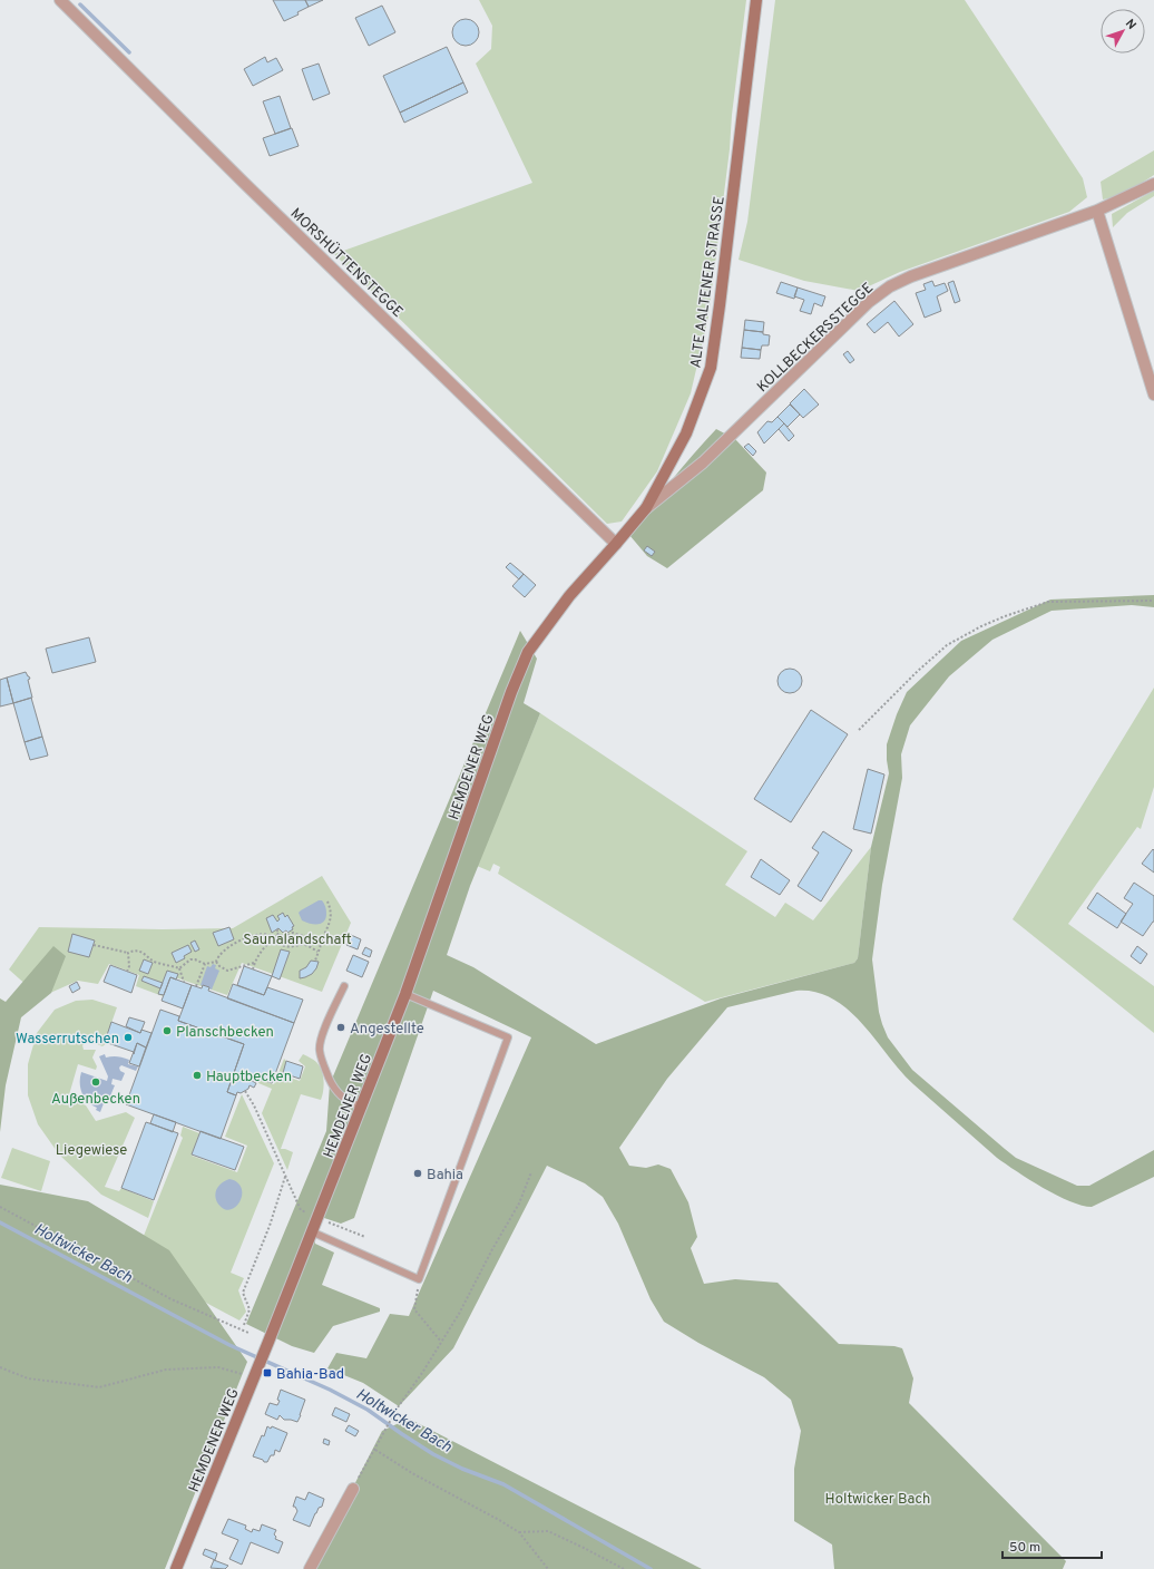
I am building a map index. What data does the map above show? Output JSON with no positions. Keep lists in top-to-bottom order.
{
  "streets": {
    "street": [
      "MORSHÜTTENSTEGGE",
      "ALTE AALTENER STRASSE",
      "KOLLBECKERSSTEGGE",
      "HEMDENER WEG"
    ]
  },
  "crossings": [
    ["MORSHÜTTENSTEGGE", "ALTE AALTENER STRASSE"],
    ["MORSHÜTTENSTEGGE", "HEMDENER WEG"],
    ["ALTE AALTENER STRASSE", "KOLLBECKERSSTEGGE"],
    ["ALTE AALTENER STRASSE", "HEMDENER WEG"]
  ],
  "water": ["Holtwicker Bach"],
  "parks": ["Saunalandschaft", "Liegewiese", "Holtwicker Bach"],
  "places": {
    "other": [
      "Angestellte",
      "Planschbecken",
      "Wasserrutschen",
      "Hauptbecken",
      "Außenbecken",
      "Bahia"
    ],
    "transit": ["Bahia-Bad"]
  },
  "scale_bar": "50 m",
  "north": "top right"
}
